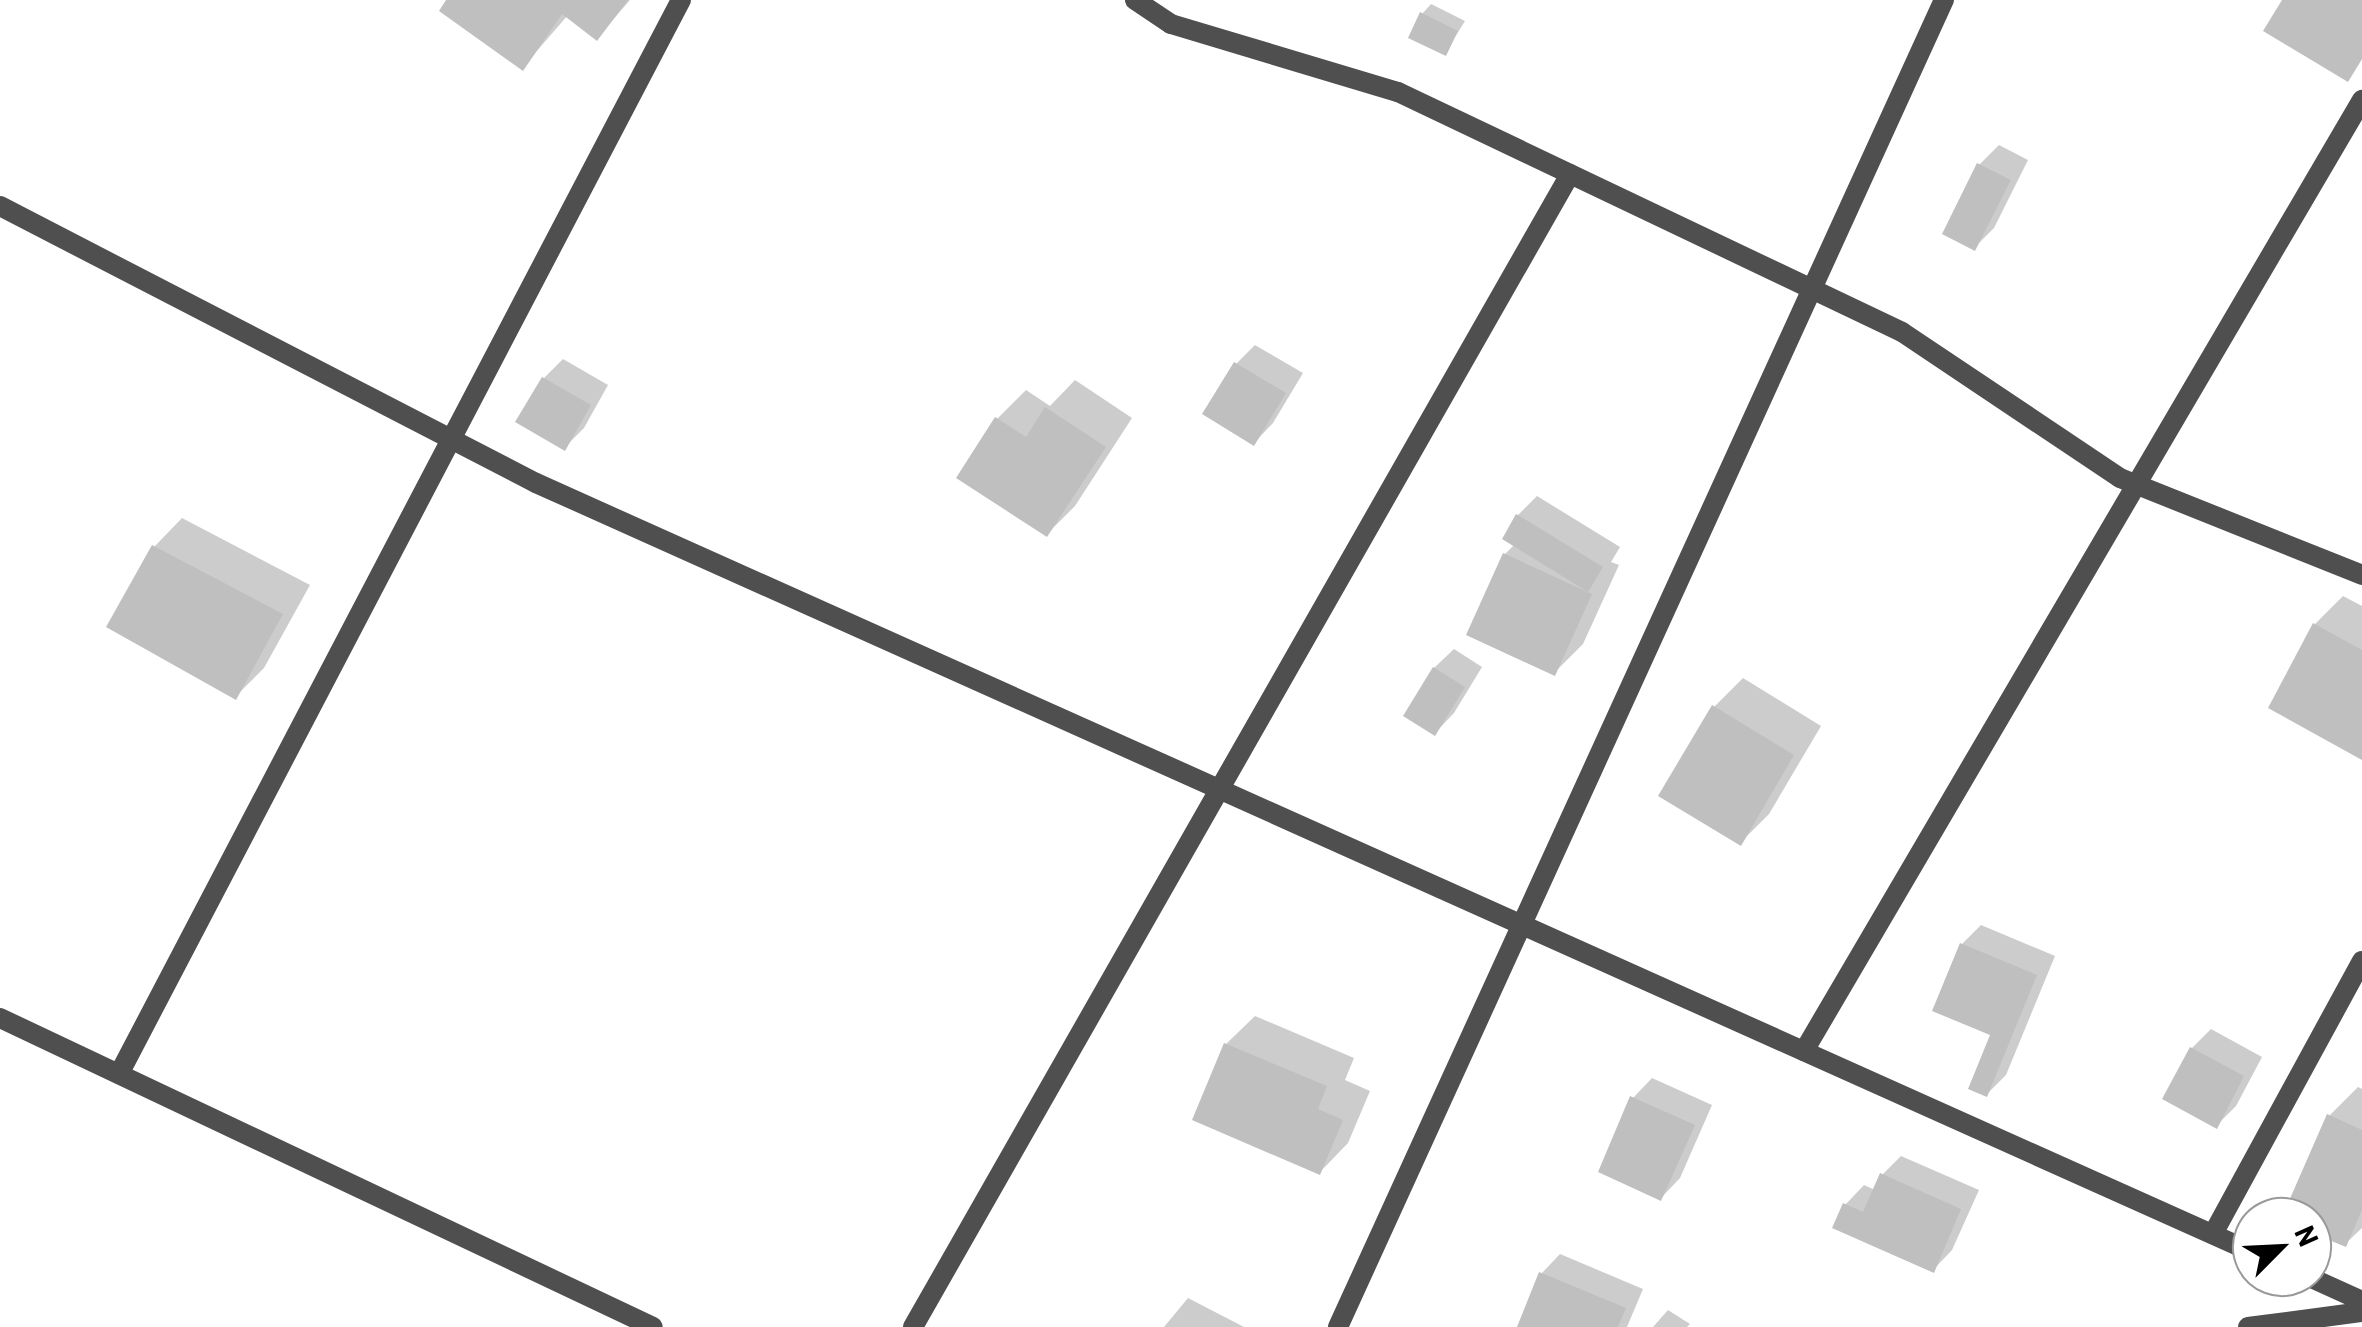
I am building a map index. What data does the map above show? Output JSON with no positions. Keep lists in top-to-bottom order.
{
  "north": "top right"
}
